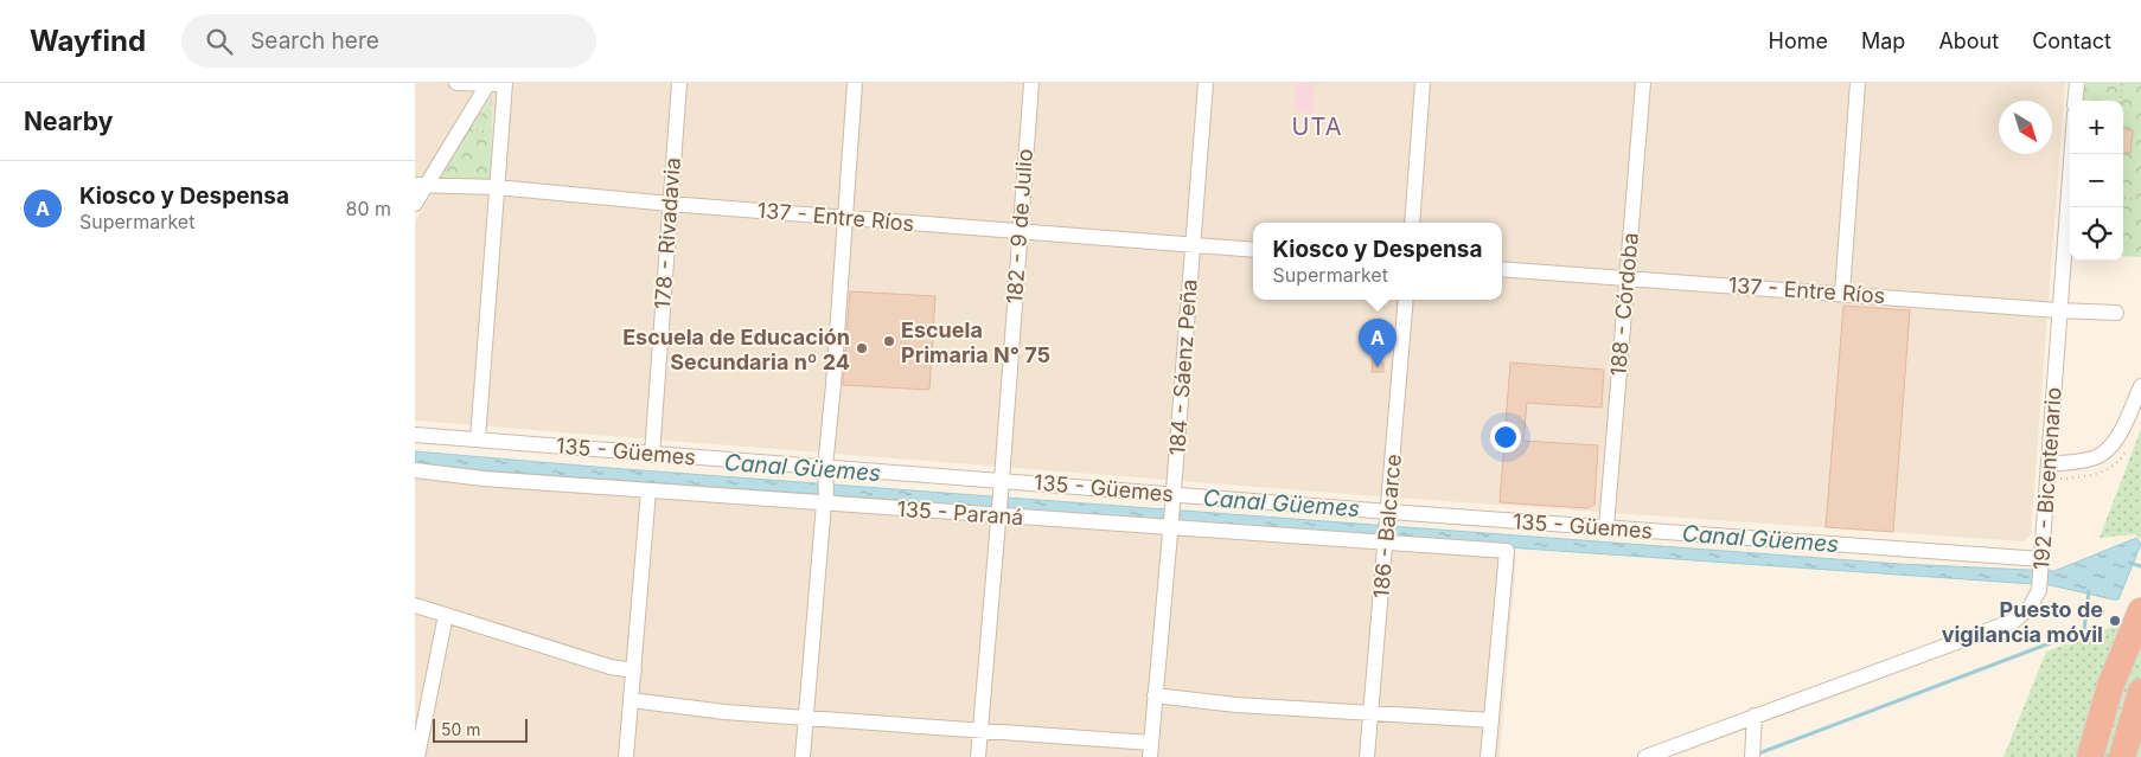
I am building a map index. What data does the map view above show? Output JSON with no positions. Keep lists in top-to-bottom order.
{
  "streets": {
    "street": [
      "137 - Entre Ríos",
      "182 - 9 de Julio",
      "178 - Rivadavia",
      "188 - Córdoba",
      "184 - Sáenz Peña",
      "135 - Güemes",
      "192 - Bicentenario",
      "135 - Paraná",
      "186 - Balcarce"
    ]
  },
  "crossings": [
    ["137 - Entre Ríos", "182 - 9 de Julio"],
    ["137 - Entre Ríos", "178 - Rivadavia"],
    ["137 - Entre Ríos", "188 - Córdoba"],
    ["137 - Entre Ríos", "184 - Sáenz Peña"],
    ["137 - Entre Ríos", "192 - Bicentenario"],
    ["182 - 9 de Julio", "135 - Güemes"],
    ["182 - 9 de Julio", "135 - Paraná"],
    ["178 - Rivadavia", "135 - Güemes"],
    ["188 - Córdoba", "135 - Güemes"],
    ["184 - Sáenz Peña", "135 - Güemes"],
    ["184 - Sáenz Peña", "135 - Paraná"],
    ["135 - Güemes", "192 - Bicentenario"],
    ["135 - Güemes", "186 - Balcarce"],
    ["135 - Paraná", "186 - Balcarce"]
  ],
  "districts": ["UTA"],
  "water": ["Canal Güemes"],
  "places": ["Escuela Primaria N° 75", "Escuela de Educación Secundaria nº 24", "Puesto de vigilancia móvil"],
  "scale_bar": "50 m",
  "north": "bottom right",
  "page": {
    "header": "Wayfind",
    "search": "Search here",
    "nav": [
      "Home",
      "Map",
      "About",
      "Contact"
    ],
    "heading": "Nearby",
    "map_buttons": ["+", "−"],
    "list": [
      {
        "mark": "A",
        "name": "Kiosco y Despensa",
        "note": "Supermarket",
        "value": "80 m"
      }
    ],
    "popup": ["Kiosco y Despensa", "Supermarket"],
    "pins": "A",
    "scale": "50 m"
  }
}
